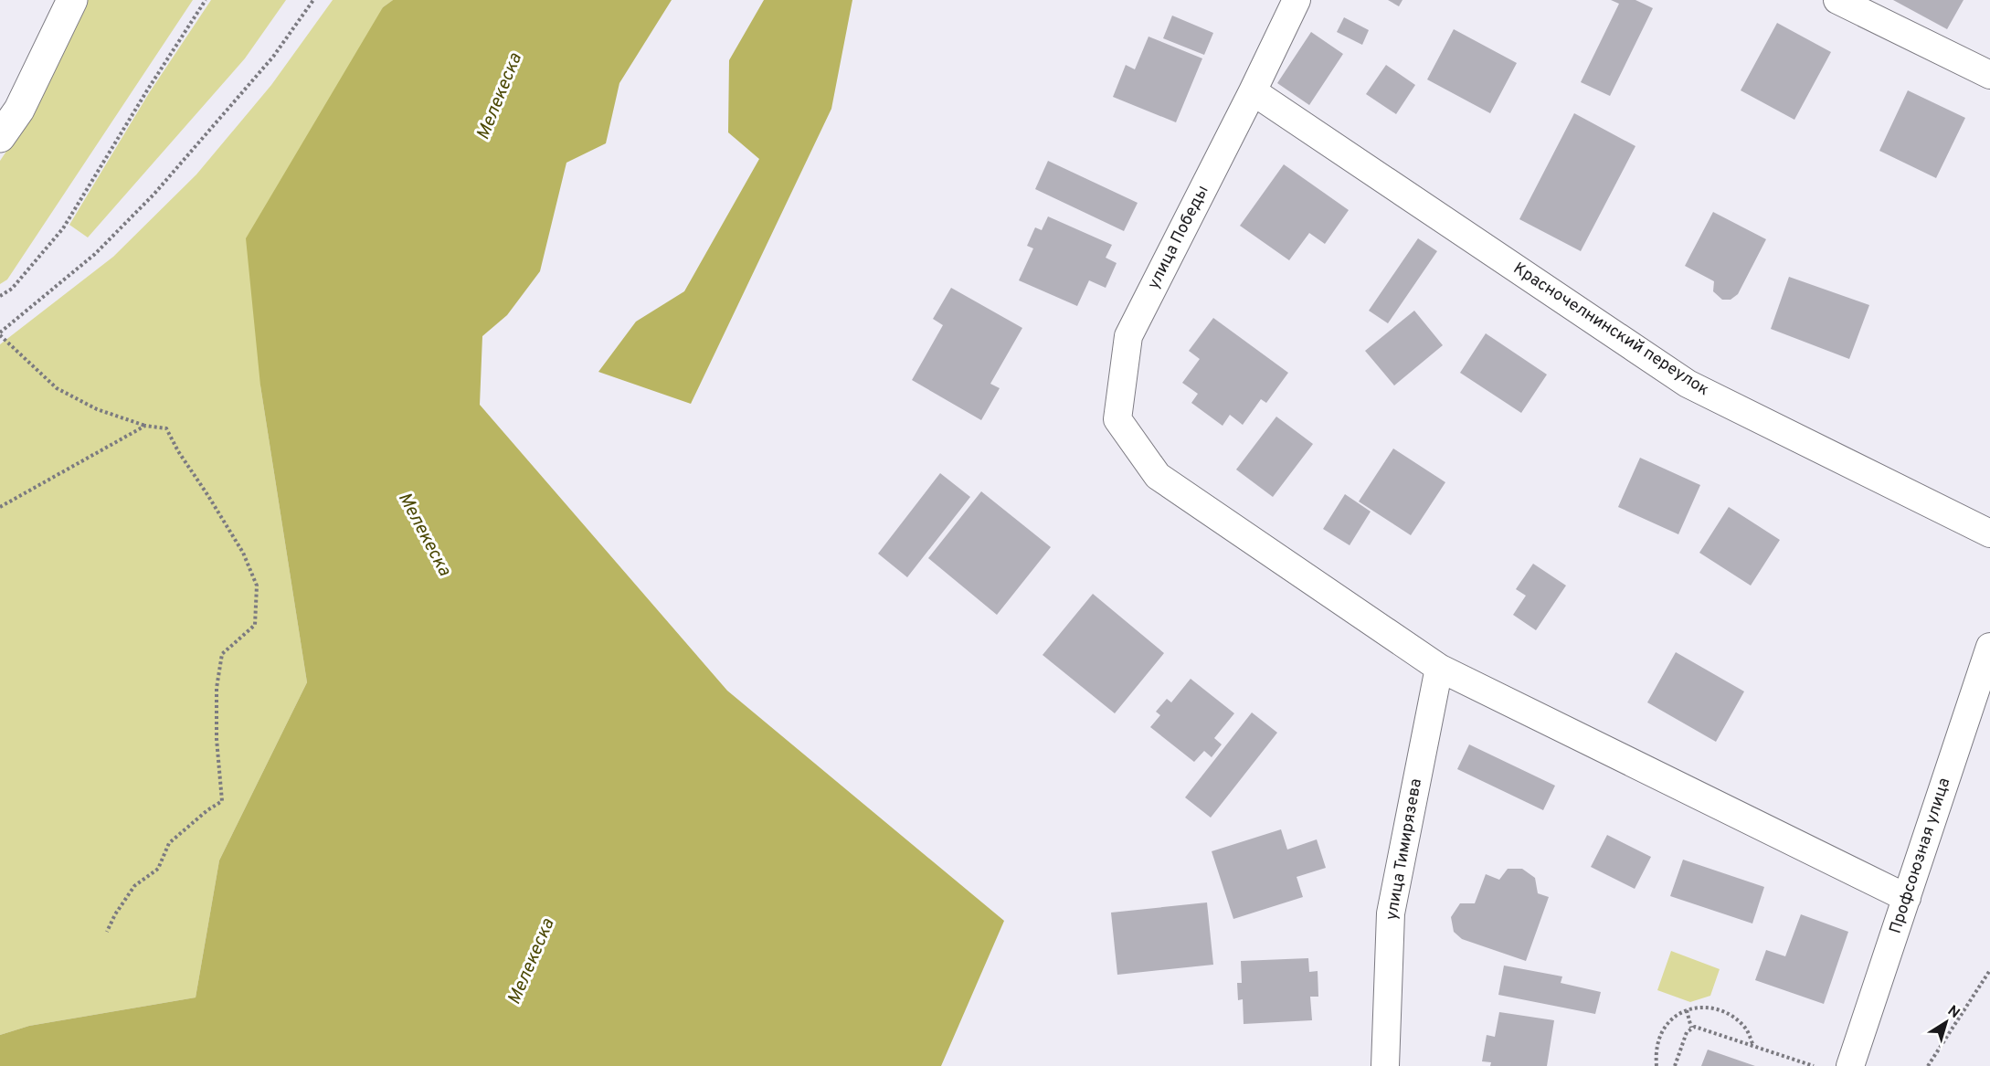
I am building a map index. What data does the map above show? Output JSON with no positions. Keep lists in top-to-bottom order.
{
  "streets": {
    "street": [
      "улица Победы",
      "Красночелнинский переулок",
      "улица Тимирязева",
      "Профсоюзная улица"
    ]
  },
  "crossings": [
    ["улица Победы", "Красночелнинский переулок"],
    ["улица Победы", "улица Тимирязева"]
  ],
  "water": ["Мелекеска"],
  "north": "top right"
}
